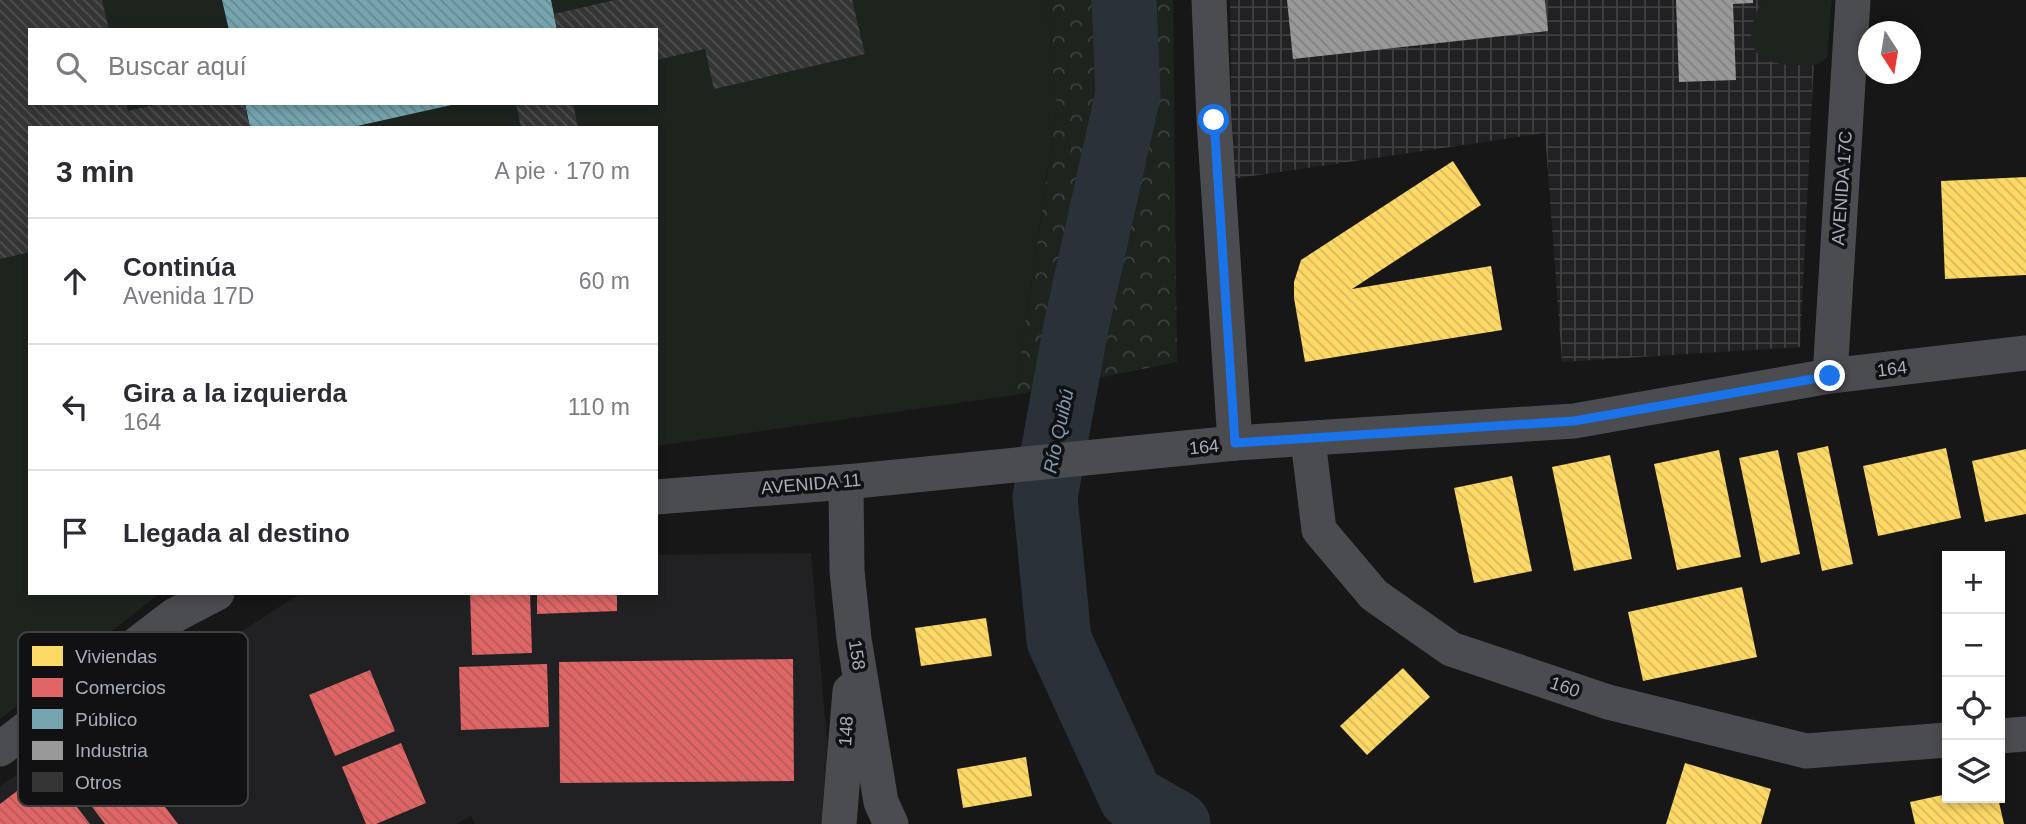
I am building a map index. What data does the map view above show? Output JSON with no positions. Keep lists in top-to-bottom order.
{
  "streets": {
    "street": [
      "AVENIDA 17C",
      "164",
      "AVENIDA 11",
      "158",
      "160",
      "148"
    ]
  },
  "crossings": [
    ["AVENIDA 17C", "164"],
    ["164", "AVENIDA 11"],
    ["164", "160"],
    ["AVENIDA 11", "158"],
    ["158", "148"]
  ],
  "water": ["Río Quibú"],
  "legend": [
    "Viviendas",
    "Comercios",
    "Público",
    "Industria",
    "Otros"
  ],
  "north": "bottom",
  "page": {
    "search": "Buscar aquí",
    "heading": ["3 min", "A pie · 170 m"],
    "list": [
      ["Continúa", "Avenida 17D", "60 m"],
      ["Gira a la izquierda", "164", "110 m"],
      "Llegada al destino"
    ],
    "map_buttons": ["+", "−"]
  }
}
